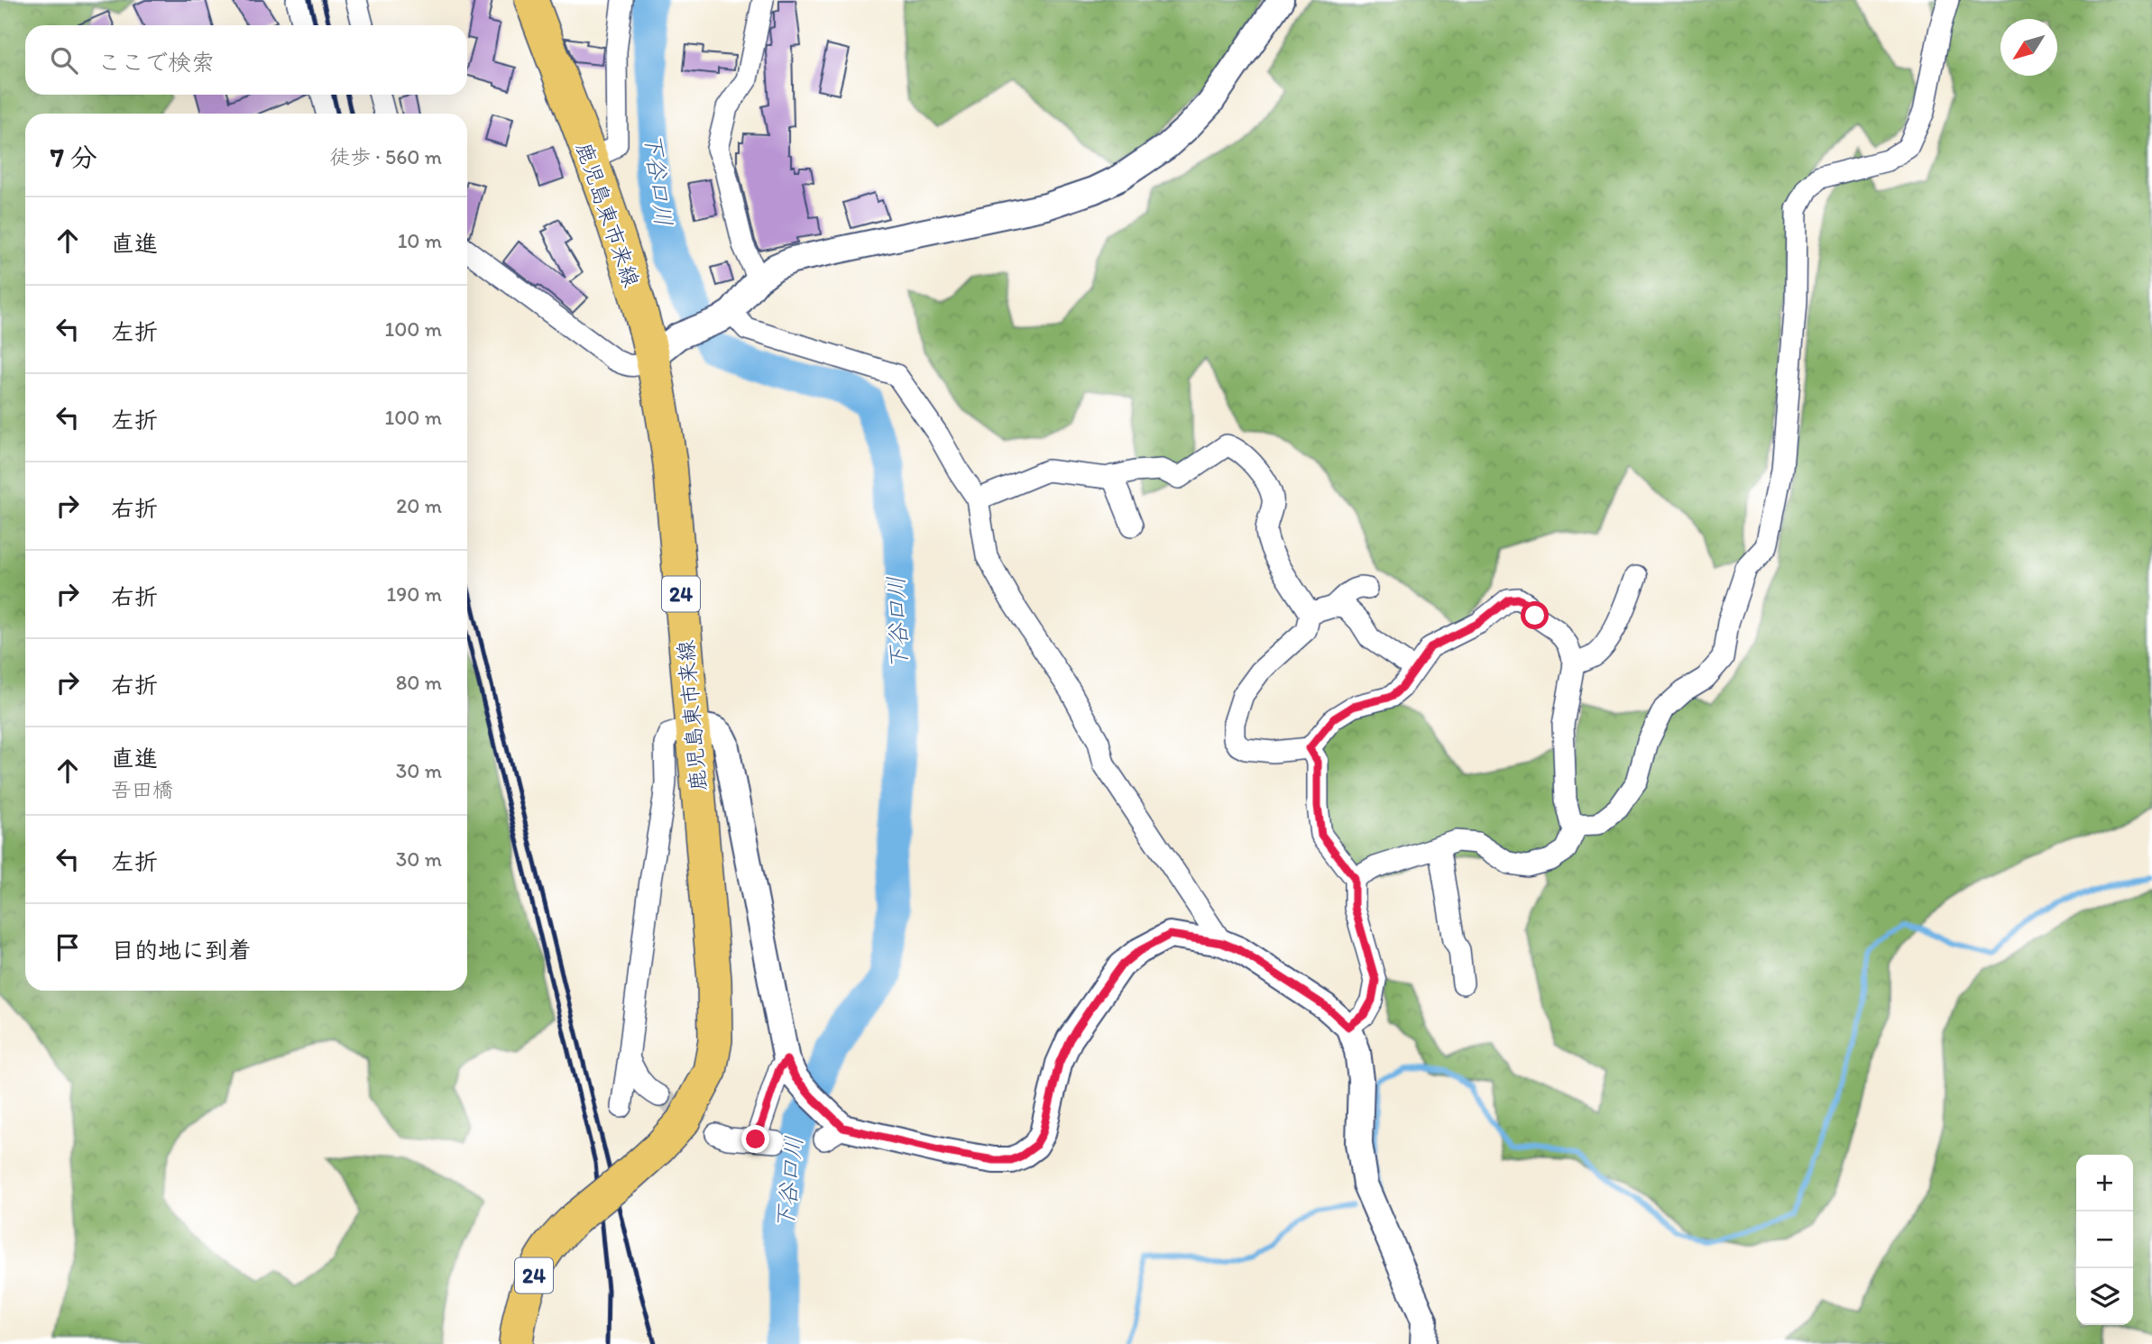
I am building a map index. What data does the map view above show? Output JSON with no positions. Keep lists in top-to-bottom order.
{
  "streets": {
    "main road": ["鹿児島東市来線", "24"]
  },
  "water": ["下谷口川"],
  "north": "bottom left",
  "page": {
    "search": "ここで検索",
    "heading": ["7 分", "徒歩 · 560 m"],
    "list": [
      ["直進", "10 m"],
      ["左折", "100 m"],
      ["左折", "100 m"],
      ["右折", "20 m"],
      ["右折", "190 m"],
      ["右折", "80 m"],
      ["直進", "吾田橋", "30 m"],
      ["左折", "30 m"],
      "目的地に到着"
    ],
    "map_buttons": ["+", "−"]
  }
}
